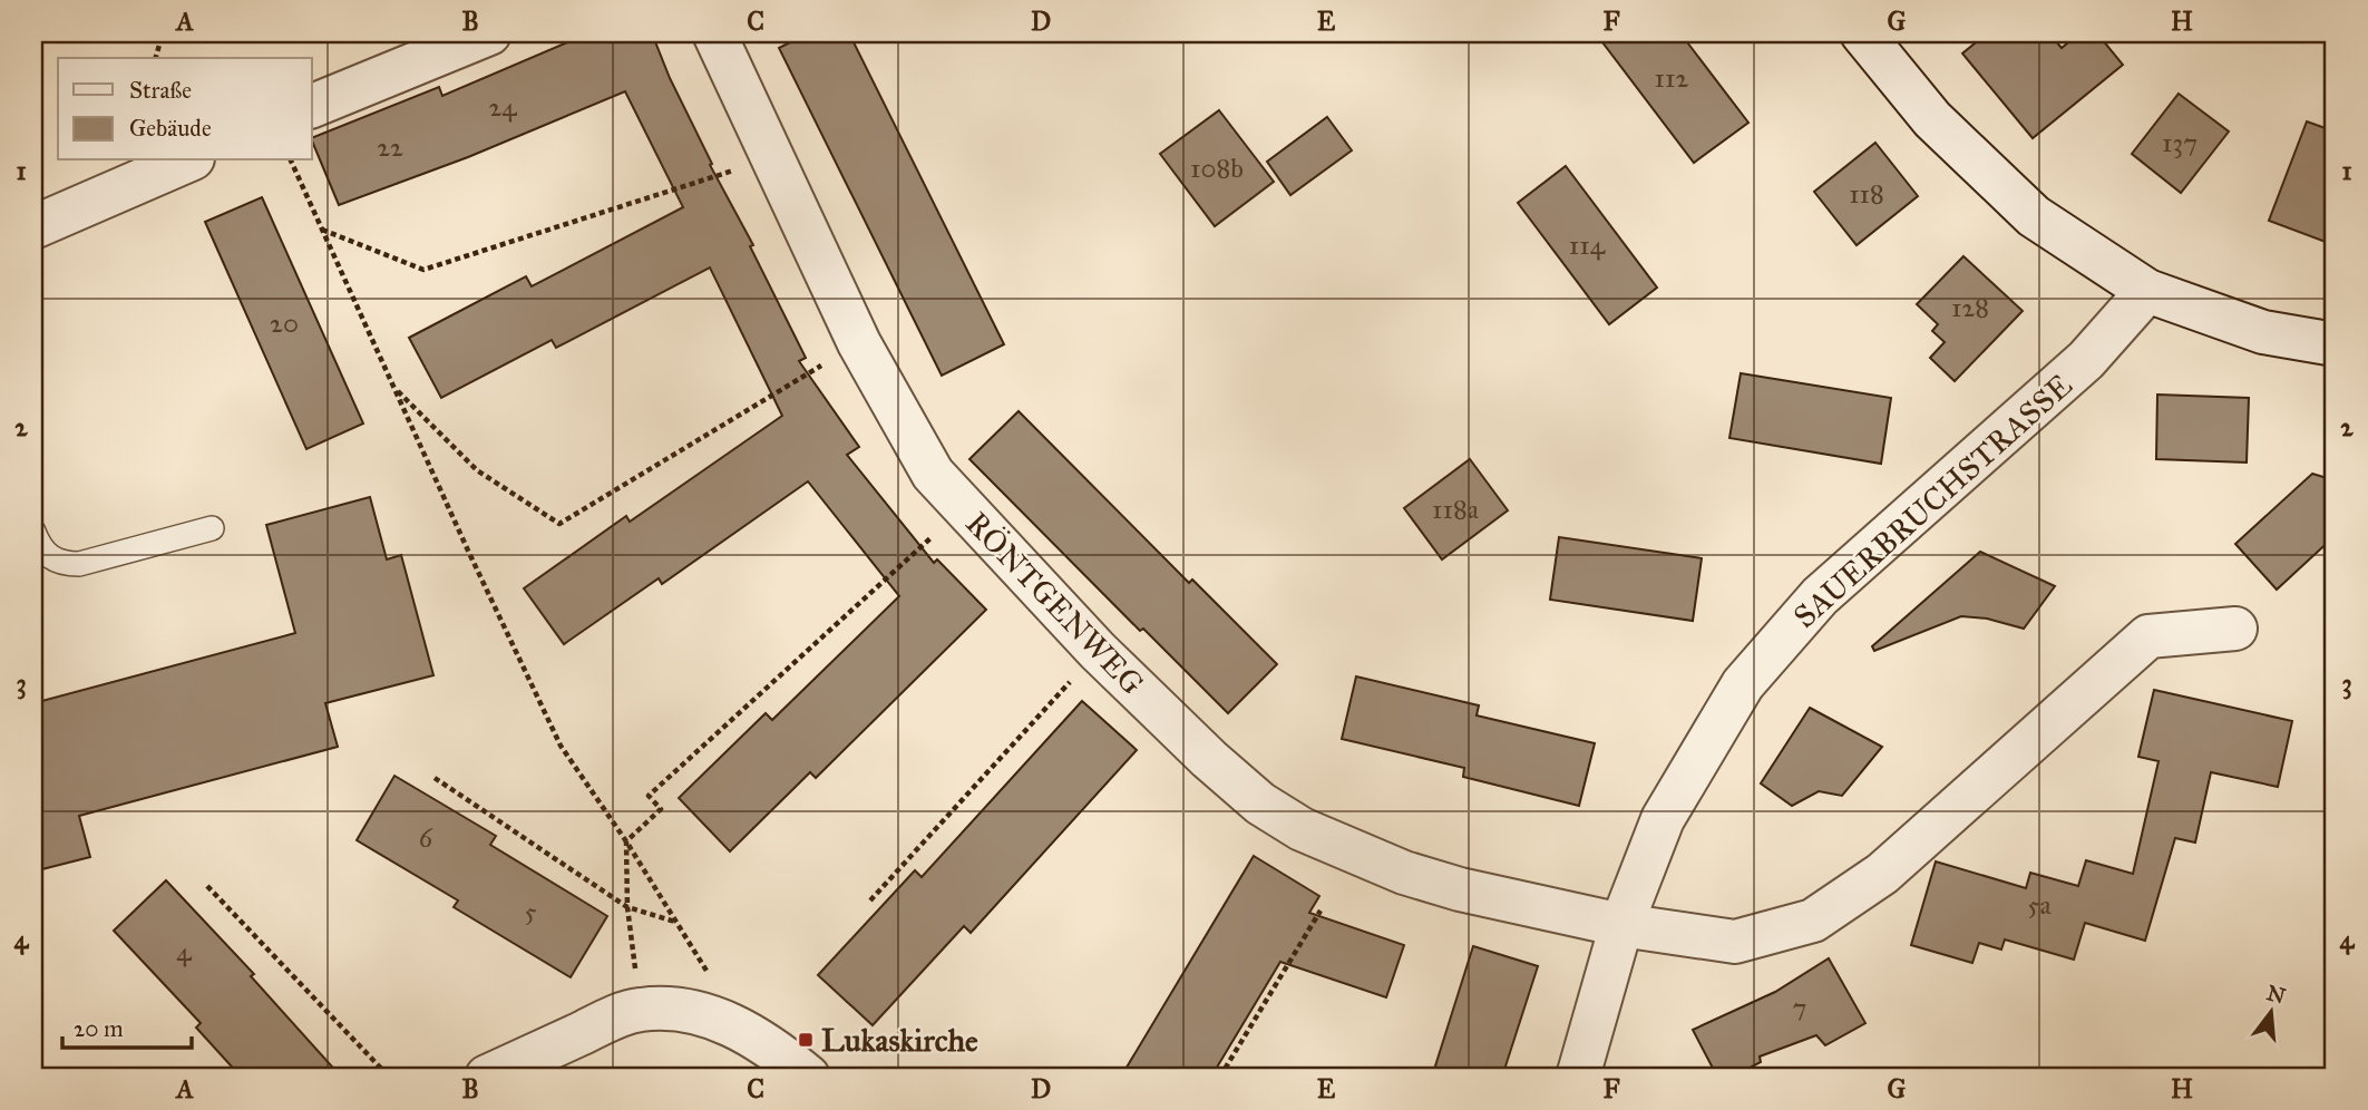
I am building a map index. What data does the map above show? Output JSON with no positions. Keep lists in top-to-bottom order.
{
  "streets": {
    "street": ["SAUERBRUCHSTRASSE", "RÖNTGENWEG"]
  },
  "crossings": [
    ["SAUERBRUCHSTRASSE", "RÖNTGENWEG"]
  ],
  "places": {
    "transit": ["Lukaskirche"]
  },
  "house_numbers": [
    "112",
    "24",
    "137",
    "22",
    "108b",
    "118",
    "114",
    "128",
    "20",
    "118a",
    "6",
    "5a",
    "5",
    "4",
    "7"
  ],
  "legend": ["Straße", "Gebäude"],
  "scale_bar": "20 m",
  "north": "top",
  "grid": {
    "columns": [
      "A",
      "B",
      "C",
      "D",
      "E",
      "F",
      "G",
      "H"
    ],
    "rows": [
      "1",
      "2",
      "3",
      "4"
    ]
  }
}
